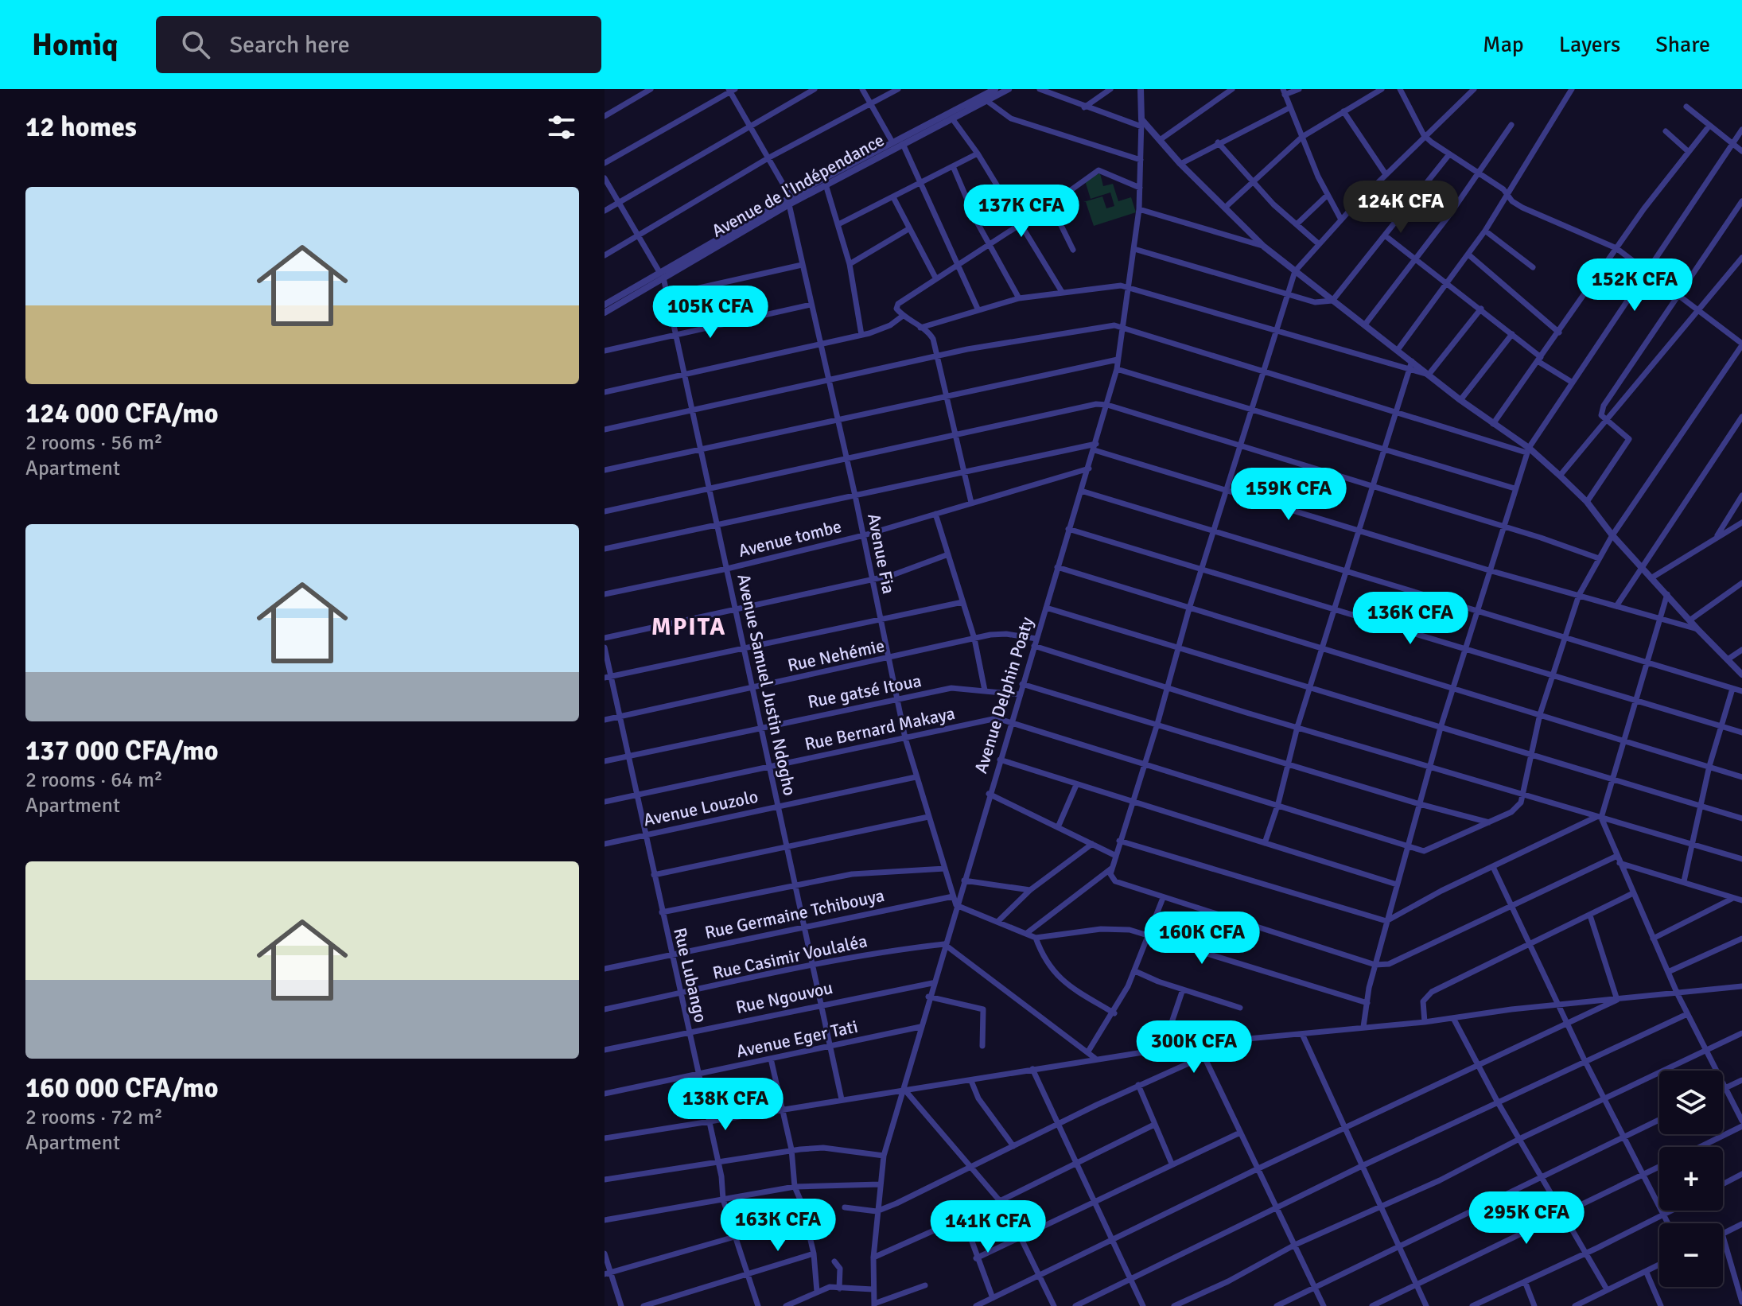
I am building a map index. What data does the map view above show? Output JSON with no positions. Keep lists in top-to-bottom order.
{
  "streets": {
    "street": [
      "Avenue de l'Indépendance",
      "Avenue tombe",
      "Avenue Fia",
      "Rue Nehémie",
      "Avenue Samuel Justin Ndogho",
      "Rue gatsé Itoua",
      "Avenue Delphin Poaty",
      "Rue Bernard Makaya",
      "Avenue Louzolo",
      "Rue Germaine Tchibouya",
      "Rue Casimir Voulaléa",
      "Rue Lubango",
      "Rue Ngouvou",
      "Avenue Eger Tati"
    ]
  },
  "crossings": [
    ["Avenue de l'Indépendance", "Avenue Fia"],
    ["Avenue de l'Indépendance", "Avenue Samuel Justin Ndogho"],
    ["Avenue tombe", "Avenue Fia"],
    ["Avenue tombe", "Avenue Samuel Justin Ndogho"],
    ["Avenue tombe", "Avenue Delphin Poaty"],
    ["Avenue Fia", "Rue Nehémie"],
    ["Avenue Fia", "Rue gatsé Itoua"],
    ["Avenue Fia", "Avenue Delphin Poaty"],
    ["Avenue Fia", "Rue Bernard Makaya"],
    ["Avenue Fia", "Avenue Louzolo"],
    ["Avenue Fia", "Rue Germaine Tchibouya"],
    ["Rue Nehémie", "Avenue Samuel Justin Ndogho"],
    ["Rue Nehémie", "Avenue Delphin Poaty"],
    ["Rue Nehémie", "Rue Bernard Makaya"],
    ["Rue Nehémie", "Rue Lubango"],
    ["Avenue Samuel Justin Ndogho", "Rue gatsé Itoua"],
    ["Avenue Samuel Justin Ndogho", "Rue Bernard Makaya"],
    ["Avenue Samuel Justin Ndogho", "Avenue Louzolo"],
    ["Avenue Samuel Justin Ndogho", "Rue Germaine Tchibouya"],
    ["Avenue Samuel Justin Ndogho", "Rue Casimir Voulaléa"],
    ["Avenue Samuel Justin Ndogho", "Rue Ngouvou"],
    ["Avenue Samuel Justin Ndogho", "Avenue Eger Tati"],
    ["Rue gatsé Itoua", "Avenue Delphin Poaty"],
    ["Rue gatsé Itoua", "Rue Lubango"],
    ["Avenue Delphin Poaty", "Rue Bernard Makaya"],
    ["Avenue Delphin Poaty", "Rue Casimir Voulaléa"],
    ["Avenue Delphin Poaty", "Rue Ngouvou"],
    ["Avenue Delphin Poaty", "Avenue Eger Tati"],
    ["Rue Bernard Makaya", "Rue Lubango"],
    ["Avenue Louzolo", "Rue Lubango"],
    ["Rue Germaine Tchibouya", "Rue Lubango"],
    ["Rue Casimir Voulaléa", "Rue Lubango"],
    ["Rue Lubango", "Rue Ngouvou"],
    ["Rue Lubango", "Avenue Eger Tati"]
  ],
  "districts": ["MPITA"],
  "page": {
    "header": "Homiq",
    "search": "Search here",
    "nav": ["Map", "Layers", "Share"],
    "heading": "12 homes",
    "list": [
      {
        "name": "124 000 CFA/mo",
        "note": "2 rooms · 56 m² · Apartment"
      },
      {
        "name": "137 000 CFA/mo",
        "note": "2 rooms · 64 m² · Apartment"
      },
      {
        "name": "160 000 CFA/mo",
        "note": "2 rooms · 72 m² · Apartment"
      }
    ],
    "price": [
      "124K CFA",
      "137K CFA",
      "152K CFA",
      "105K CFA",
      "159K CFA",
      "136K CFA",
      "160K CFA",
      "300K CFA",
      "138K CFA",
      "295K CFA",
      "163K CFA",
      "141K CFA"
    ],
    "map_buttons": ["+", "−"]
  }
}
